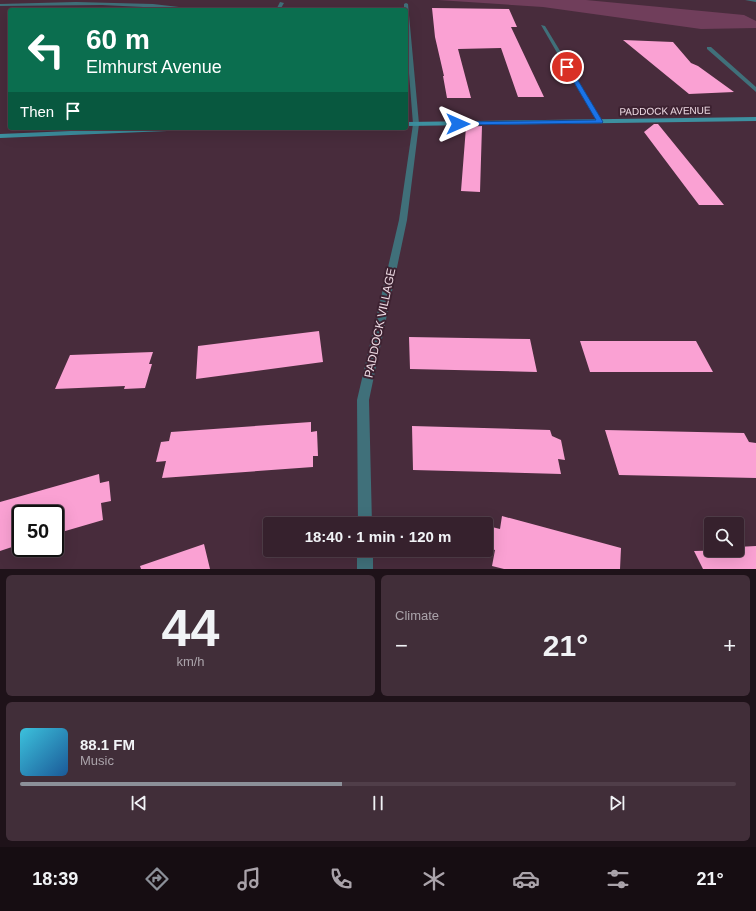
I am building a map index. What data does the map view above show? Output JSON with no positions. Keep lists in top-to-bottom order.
{
  "streets": {
    "main road": ["PADDOCK AVENUE"],
    "street": ["PADDOCK VILLAGE"]
  },
  "crossings": [
    ["PADDOCK AVENUE", "PADDOCK VILLAGE"]
  ],
  "page": {
    "turn": ["60 m", "Elmhurst Avenue"],
    "then": "Then",
    "limit": "50",
    "trip": "18:40 · 1 min · 120 m",
    "tile": [
      ["44", "km/h"],
      "Climate"
    ],
    "heat": ["−", "21°", "+"],
    "song": ["88.1 FM", "Music"],
    "tabs": ["18:39", "21°"]
  }
}
